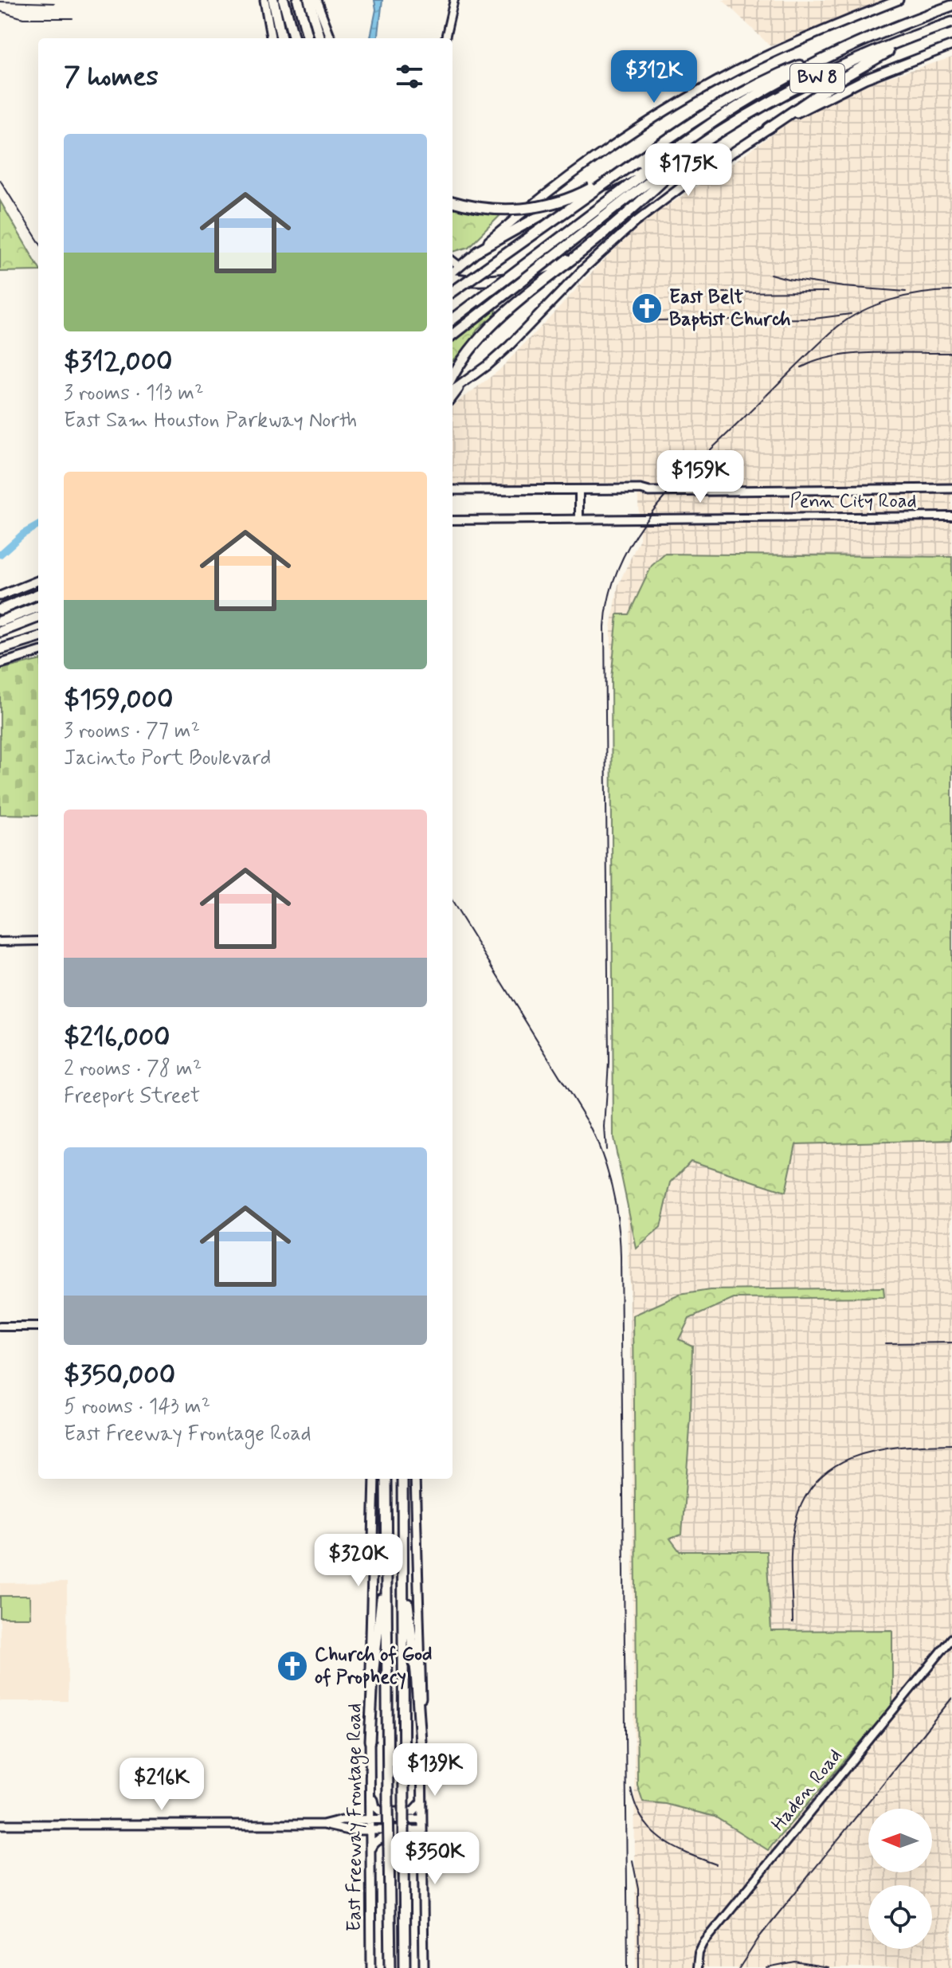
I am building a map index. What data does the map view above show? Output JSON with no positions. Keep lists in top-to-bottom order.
{
  "streets": {
    "highway": ["BW 8"],
    "main road": ["East Freeway Frontage Road"],
    "street": ["Penn City Road", "Haden Road"]
  },
  "places": {
    "church": ["East Belt Baptist Church", "Church of God of Prophecy"]
  },
  "north": "left",
  "page": {
    "heading": "7 homes",
    "price": [
      "$312K",
      "$175K",
      "$159K",
      "$320K",
      "$139K",
      "$216K",
      "$350K"
    ],
    "list": [
      {
        "name": "$312,000",
        "note": "3 rooms · 113 m² · East Sam Houston Parkway North"
      },
      {
        "name": "$159,000",
        "note": "3 rooms · 77 m² · Jacinto Port Boulevard"
      },
      {
        "name": "$216,000",
        "note": "2 rooms · 78 m² · Freeport Street"
      },
      {
        "name": "$350,000",
        "note": "5 rooms · 143 m² · East Freeway Frontage Road"
      }
    ]
  }
}
